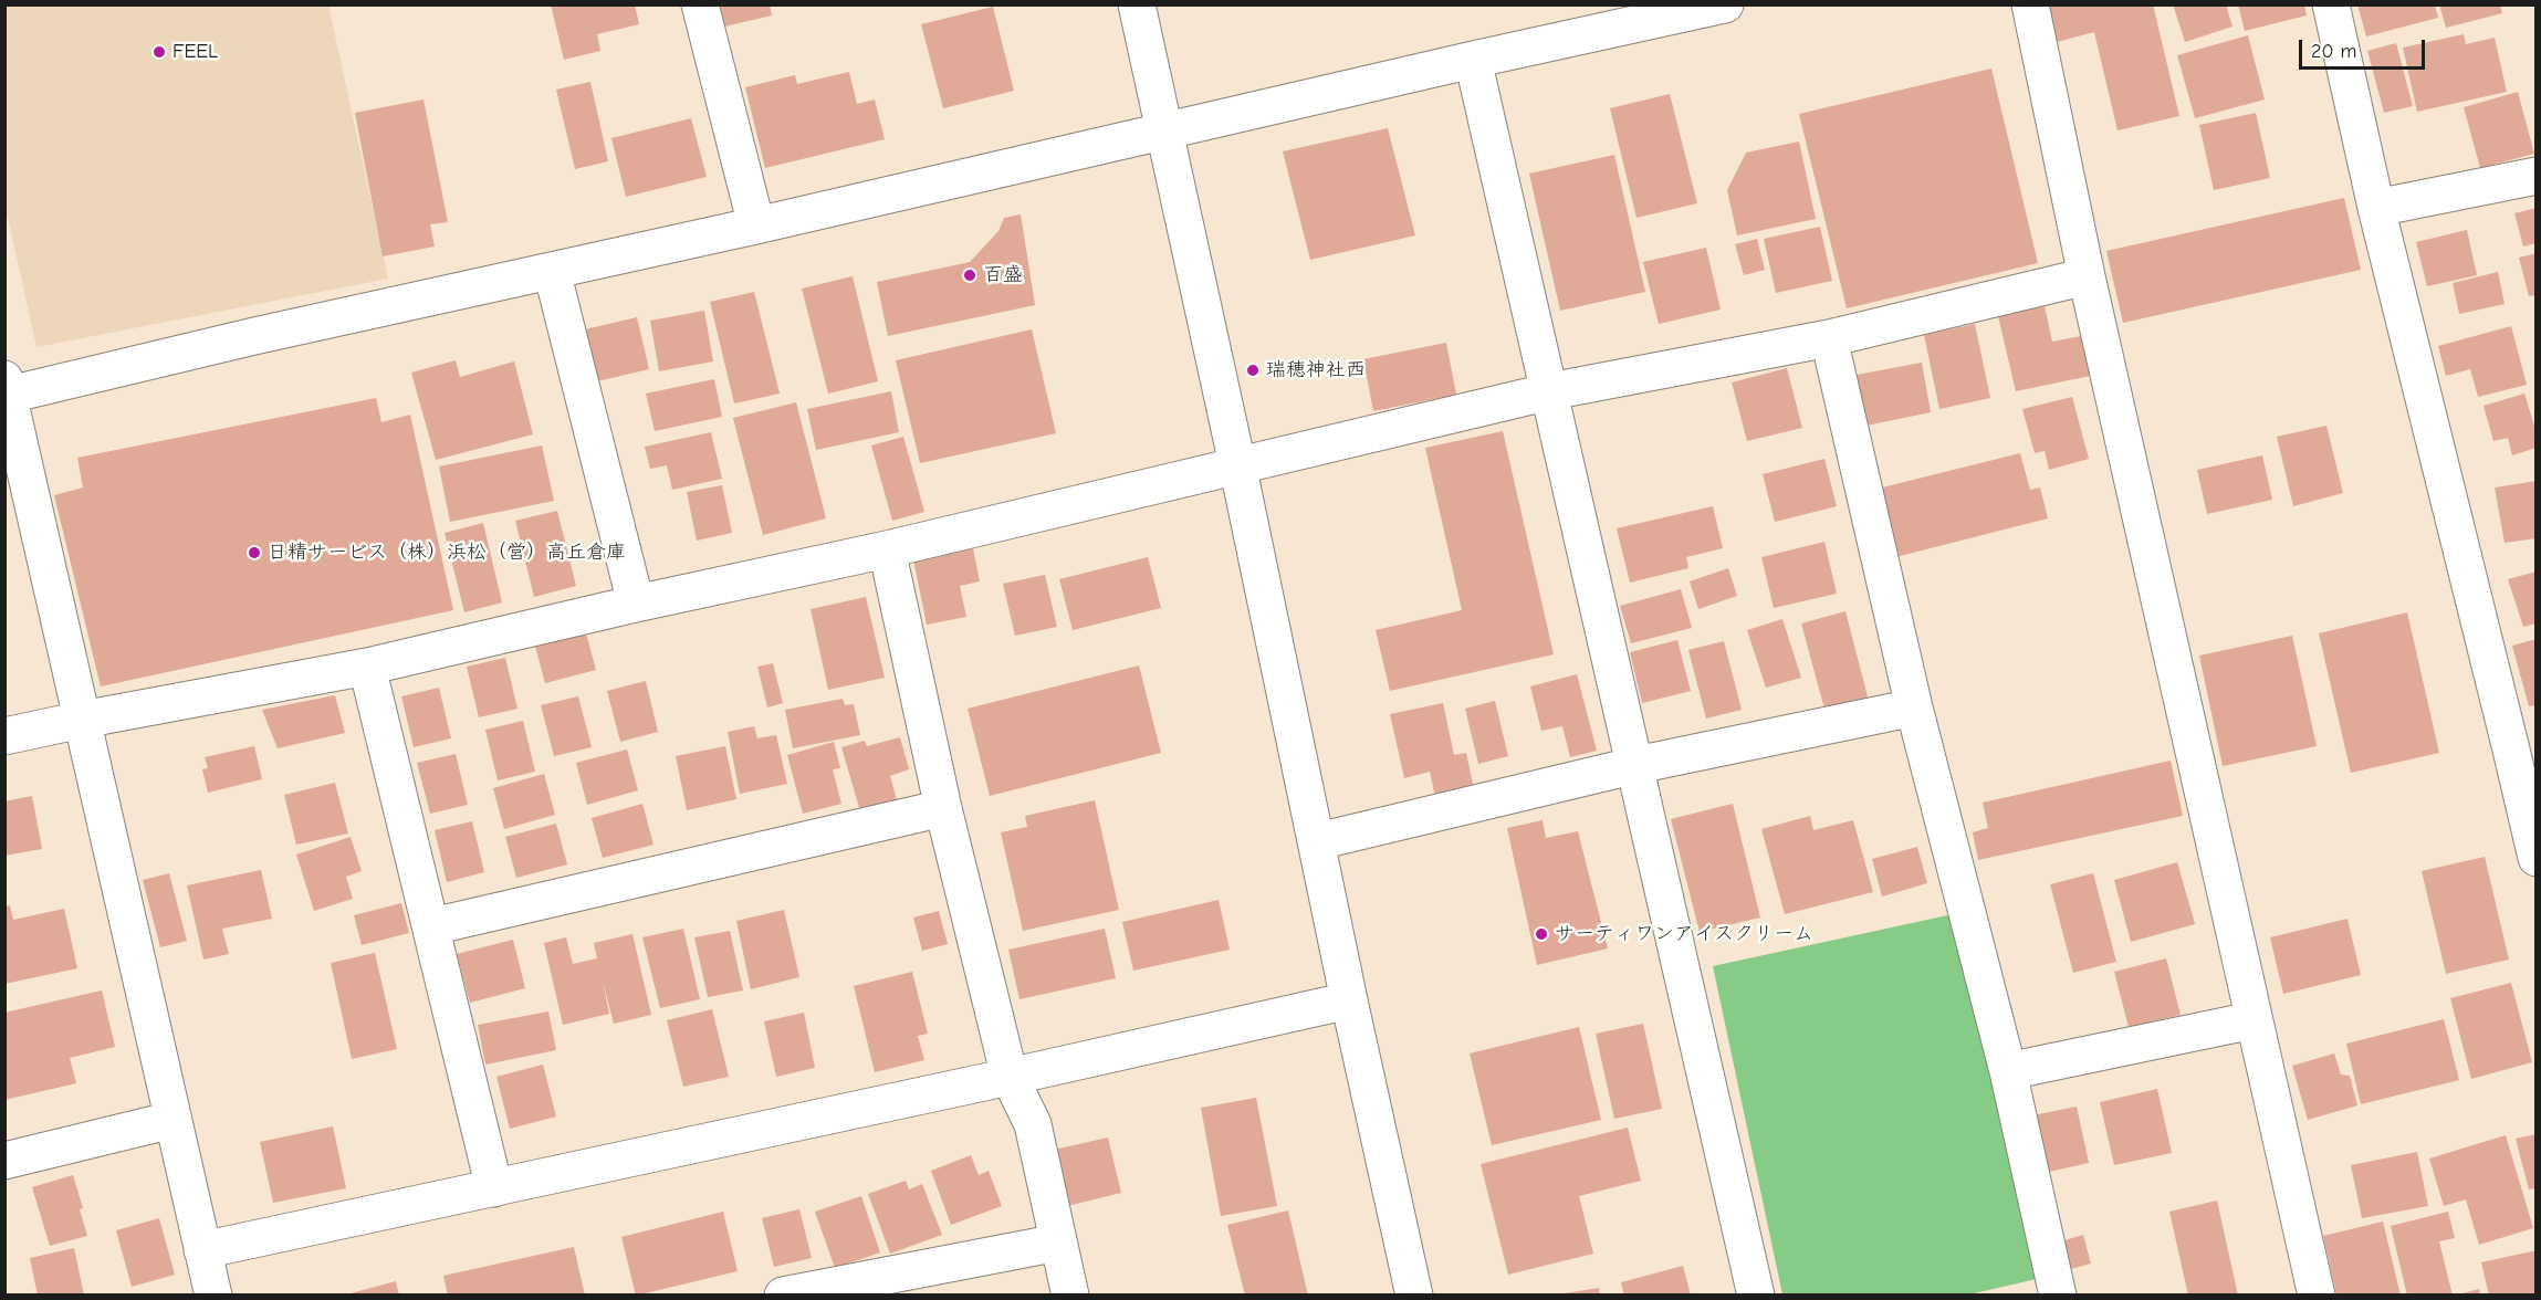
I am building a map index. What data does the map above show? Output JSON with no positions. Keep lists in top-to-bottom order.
{
  "places": [
    "FEEL",
    "百盛",
    "瑞穂神社西",
    "日精サービス（株）浜松（営）高丘倉庫",
    "サーティワンアイスクリーム"
  ],
  "scale_bar": "20 m"
}
